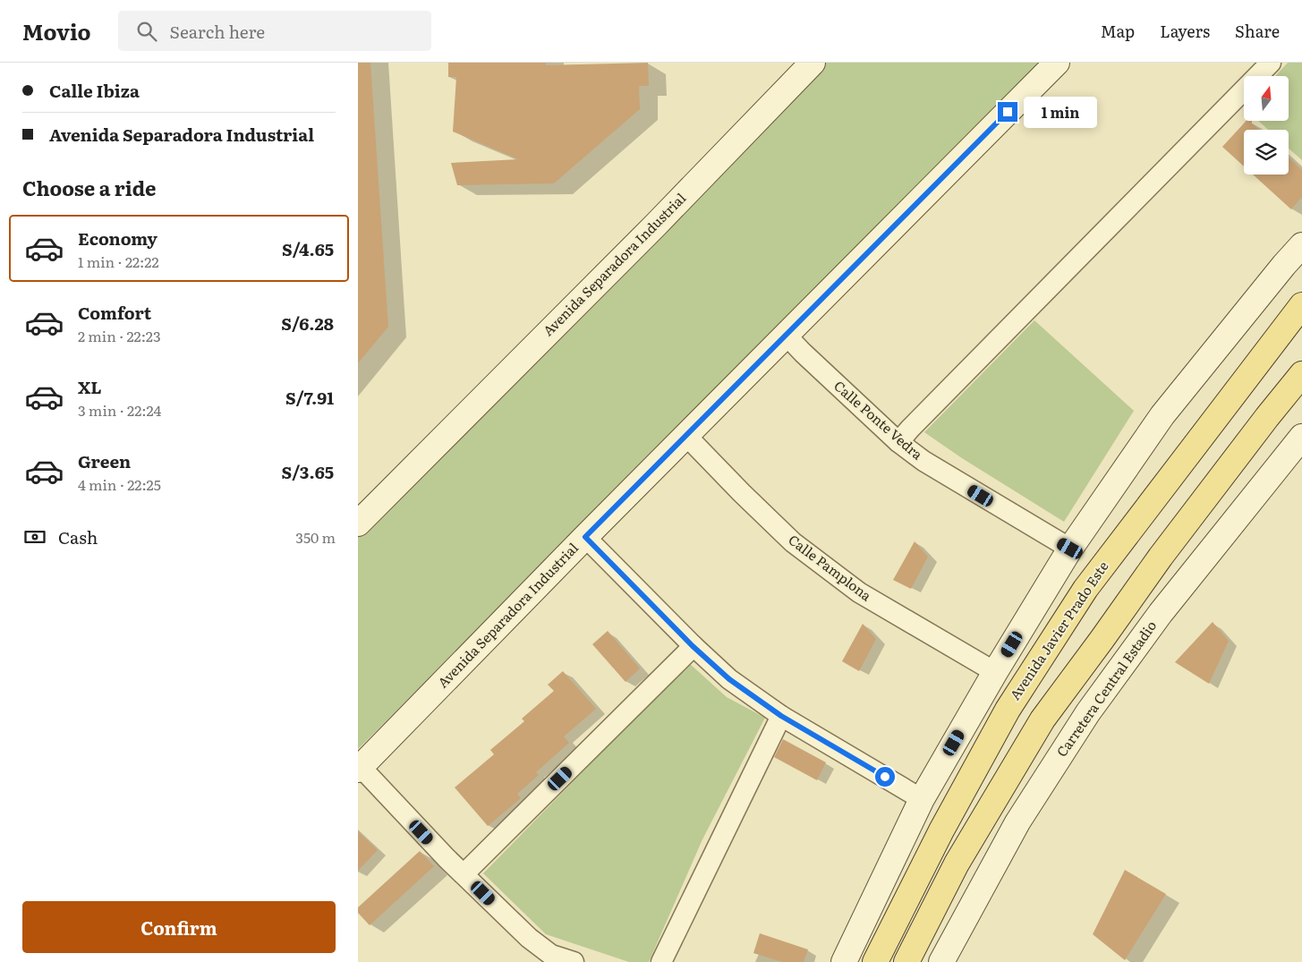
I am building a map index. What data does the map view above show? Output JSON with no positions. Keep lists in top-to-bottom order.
{
  "streets": {
    "main road": ["Avenida Separadora Industrial", "Avenida Javier Prado Este", "Carretera Central Estadio"],
    "street": ["Calle Ponte Vedra", "Calle Pamplona"]
  },
  "crossings": [
    ["Avenida Separadora Industrial", "Calle Ponte Vedra"],
    ["Avenida Separadora Industrial", "Calle Pamplona"]
  ],
  "north": "top",
  "page": {
    "header": "Movio",
    "search": "Search here",
    "nav": ["Map", "Layers", "Share"],
    "banner": ["Calle Ibiza", "Avenida Separadora Industrial"],
    "bubble": "1 min",
    "heading": "Choose a ride",
    "list": [
      {
        "name": "Economy",
        "note": "1 min · 22:22",
        "value": "S/4.65"
      },
      {
        "name": "Comfort",
        "note": "2 min · 22:23",
        "value": "S/6.28"
      },
      {
        "name": "XL",
        "note": "3 min · 22:24",
        "value": "S/7.91"
      },
      {
        "name": "Green",
        "note": "4 min · 22:25",
        "value": "S/3.65"
      }
    ],
    "pay": ["Cash", "350 m"],
    "buttons": "Confirm"
  }
}
